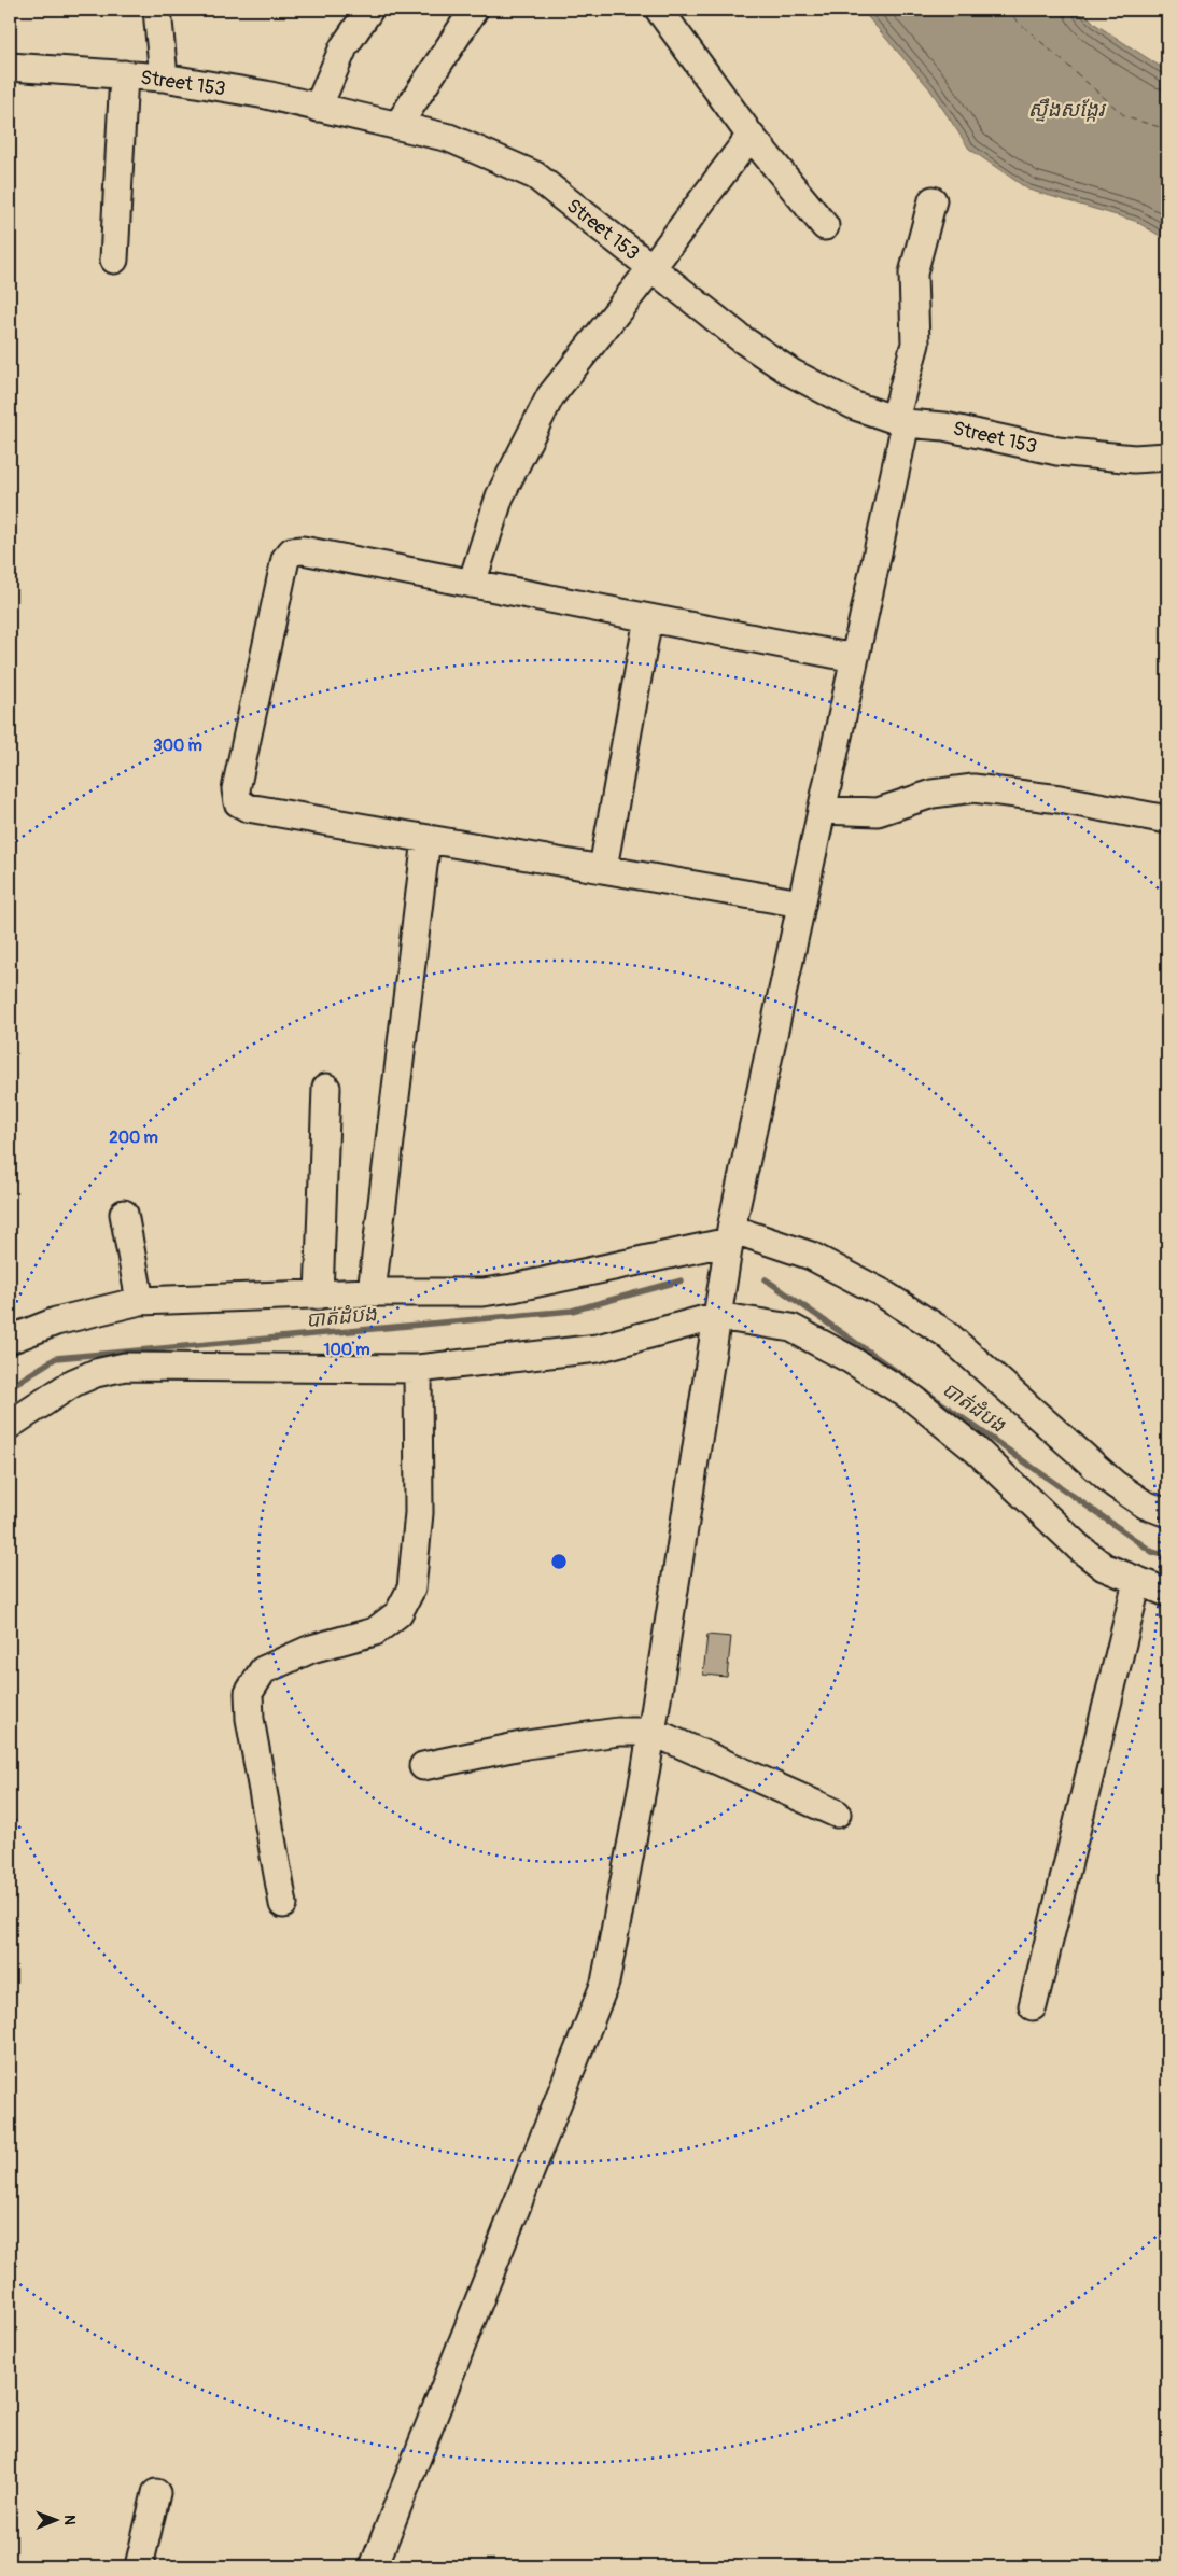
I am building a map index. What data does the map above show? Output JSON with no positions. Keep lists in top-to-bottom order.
{
  "streets": {
    "street": ["Street 153"]
  },
  "water": ["ស្ទឹងសង្កែរ", "បាត់ដំបង"],
  "north": "right",
  "rings": ["300 m", "200 m", "100 m"]
}
